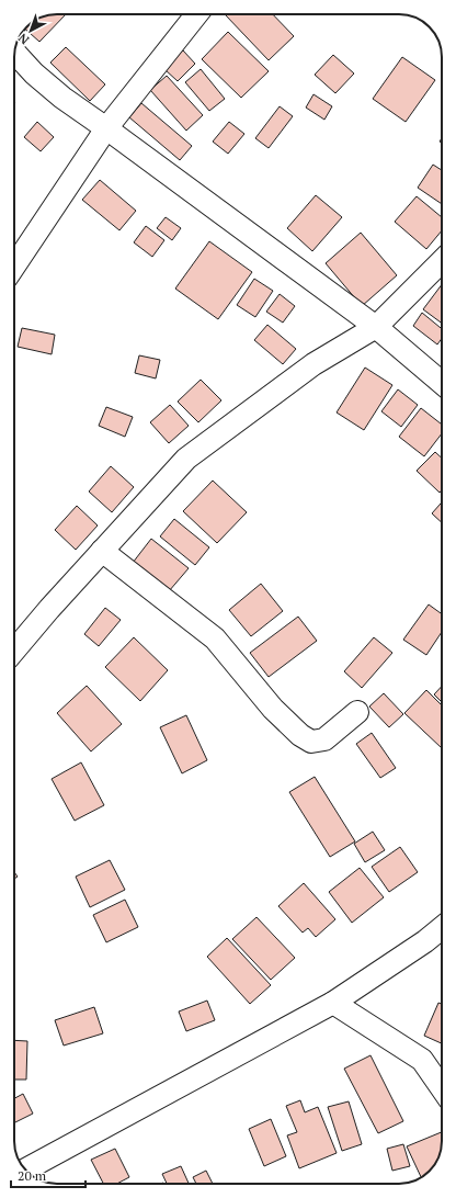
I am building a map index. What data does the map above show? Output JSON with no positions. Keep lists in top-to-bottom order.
{
  "scale_bar": "20 m",
  "north": "bottom left"
}
